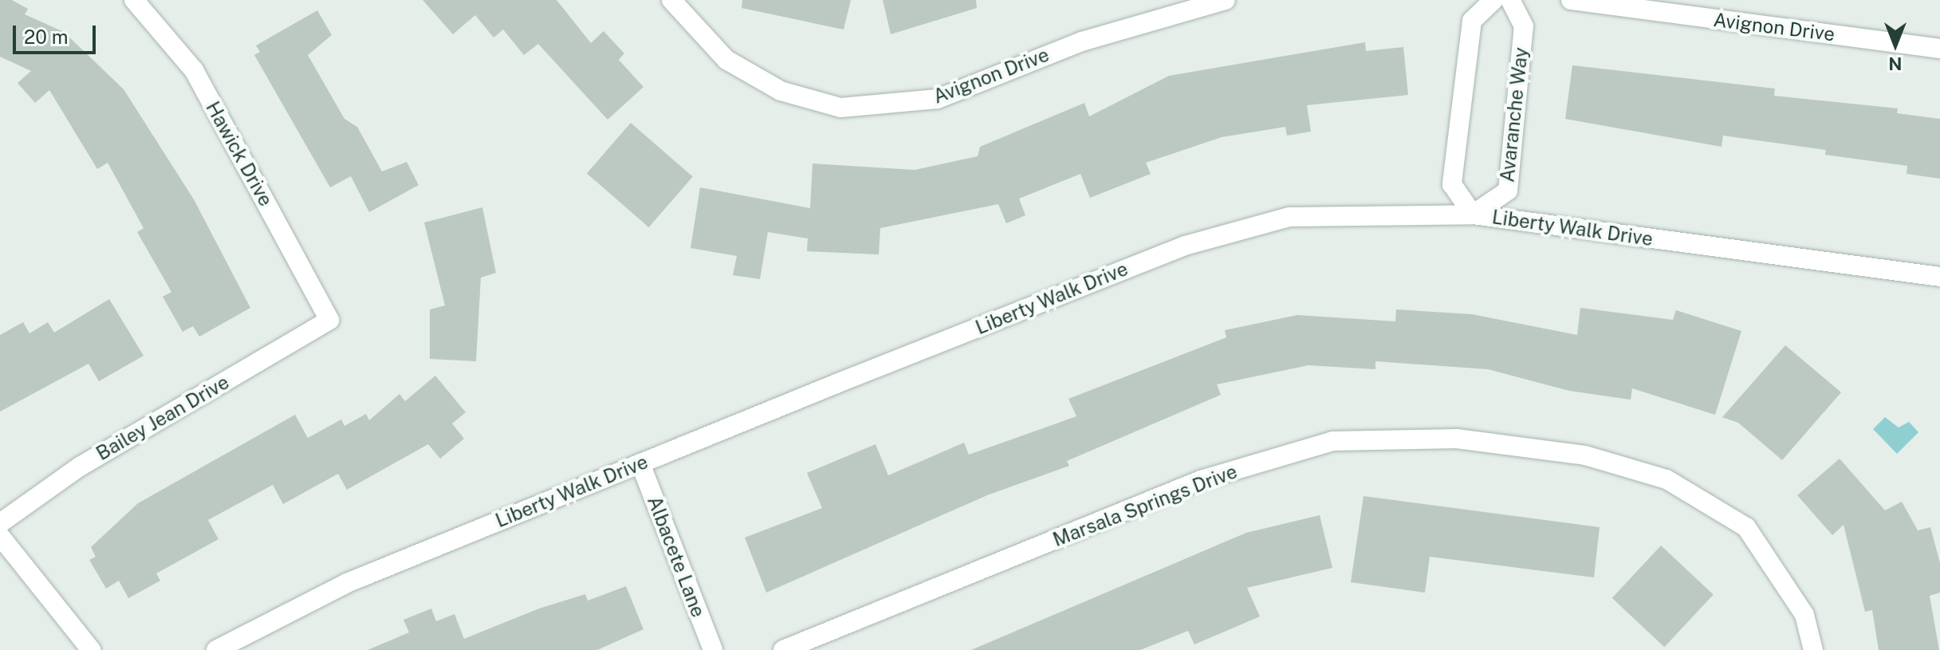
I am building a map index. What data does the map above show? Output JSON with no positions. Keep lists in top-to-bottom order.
{
  "streets": {
    "street": [
      "Avignon Drive",
      "Avaranche Way",
      "Hawick Drive",
      "Liberty Walk Drive",
      "Bailey Jean Drive",
      "Marsala Springs Drive",
      "Albacete Lane"
    ]
  },
  "crossings": [
    ["Avaranche Way", "Liberty Walk Drive"],
    ["Hawick Drive", "Bailey Jean Drive"],
    ["Liberty Walk Drive", "Albacete Lane"]
  ],
  "scale_bar": "20 m",
  "north": "bottom"
}
